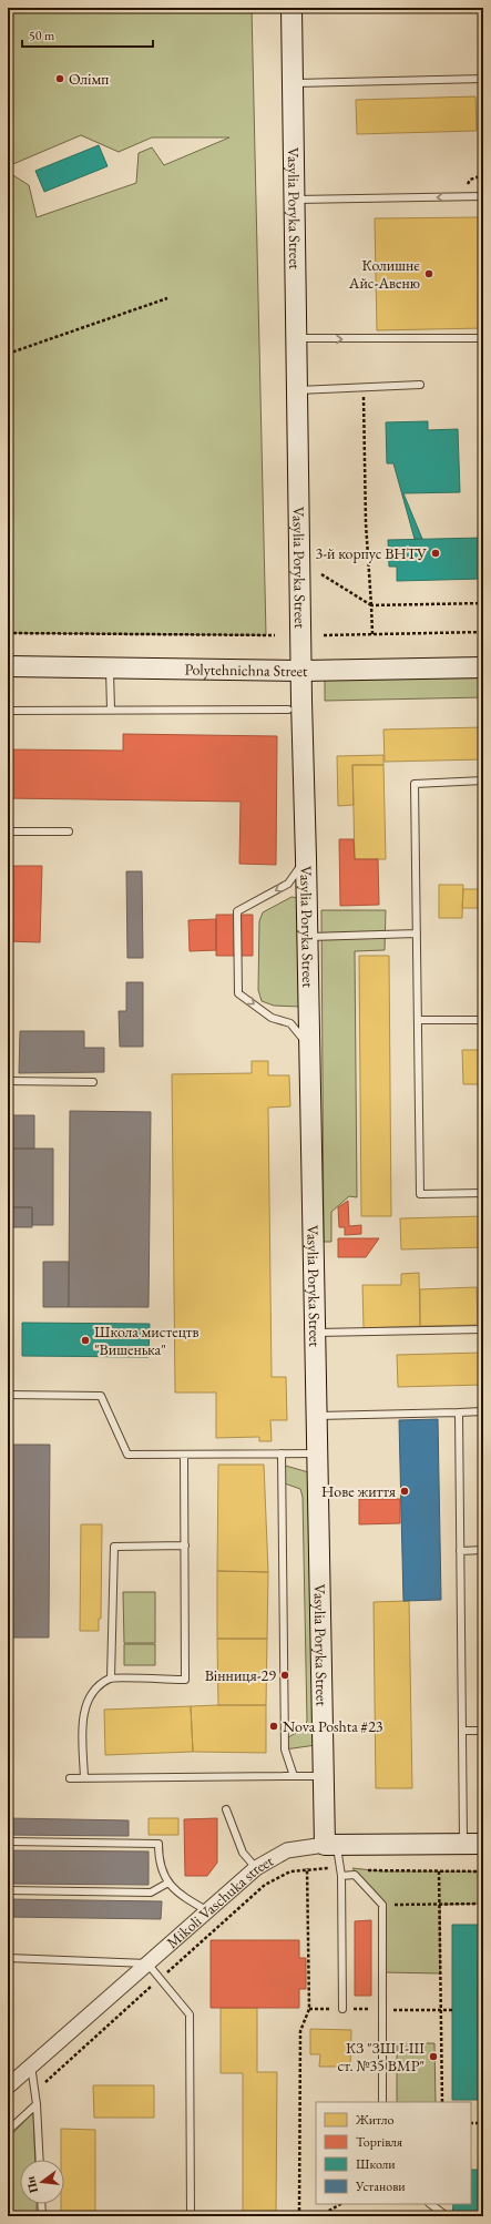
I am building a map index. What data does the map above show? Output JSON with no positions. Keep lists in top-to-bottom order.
{
  "streets": {
    "street": ["Vasylia Poryka Street", "Polytehnichna Street", "Mikoli Vaschuka street"]
  },
  "crossings": [
    ["Vasylia Poryka Street", "Polytehnichna Street"],
    ["Vasylia Poryka Street", "Mikoli Vaschuka street"]
  ],
  "places": [
    "Олімп",
    "Колишнє Айс-Авеню",
    "3-й корпус ВНТУ",
    "Школа мистецтв \"Вишенька\"",
    "Нове життя",
    "Вінниця-29",
    "Nova Poshta #23",
    "КЗ \"ЗШ І-ІІІ ст. №35 ВМР\""
  ],
  "legend": [
    "Житло",
    "Торгівля",
    "Школи",
    "Установи"
  ],
  "scale_bar": "50 m",
  "north": "left"
}
